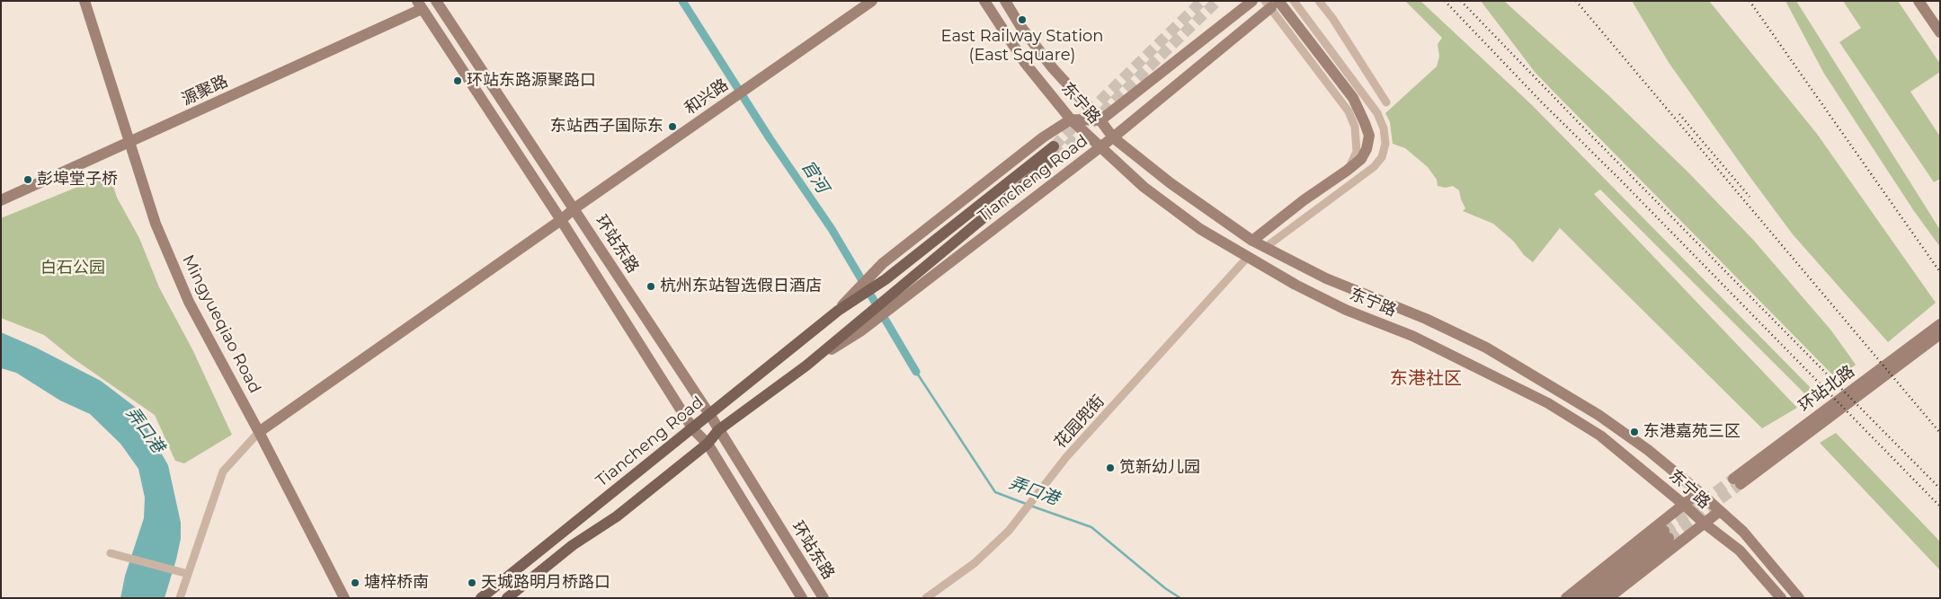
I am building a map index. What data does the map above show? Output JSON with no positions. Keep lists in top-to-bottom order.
{
  "streets": {
    "main road": [
      "源聚路",
      "和兴路",
      "东宁路",
      "Tiancheng Road",
      "环站东路",
      "Mingyueqiao Road",
      "环站北路"
    ],
    "street": ["花园兜街"]
  },
  "crossings": [
    ["源聚路", "Mingyueqiao Road"],
    ["和兴路", "环站东路"],
    ["和兴路", "Mingyueqiao Road"],
    ["东宁路", "Tiancheng Road"],
    ["东宁路", "花园兜街"],
    ["Tiancheng Road", "环站东路"]
  ],
  "districts": ["东港社区"],
  "water": ["官河", "弄口港"],
  "parks": ["白石公园"],
  "places": [
    "East Railway Station (East Square)",
    "环站东路源聚路口",
    "东站西子国际东",
    "彭埠堂子桥",
    "杭州东站智选假日酒店",
    "东港嘉苑三区",
    "笕新幼儿园",
    "塘梓桥南",
    "天城路明月桥路口"
  ]
}
